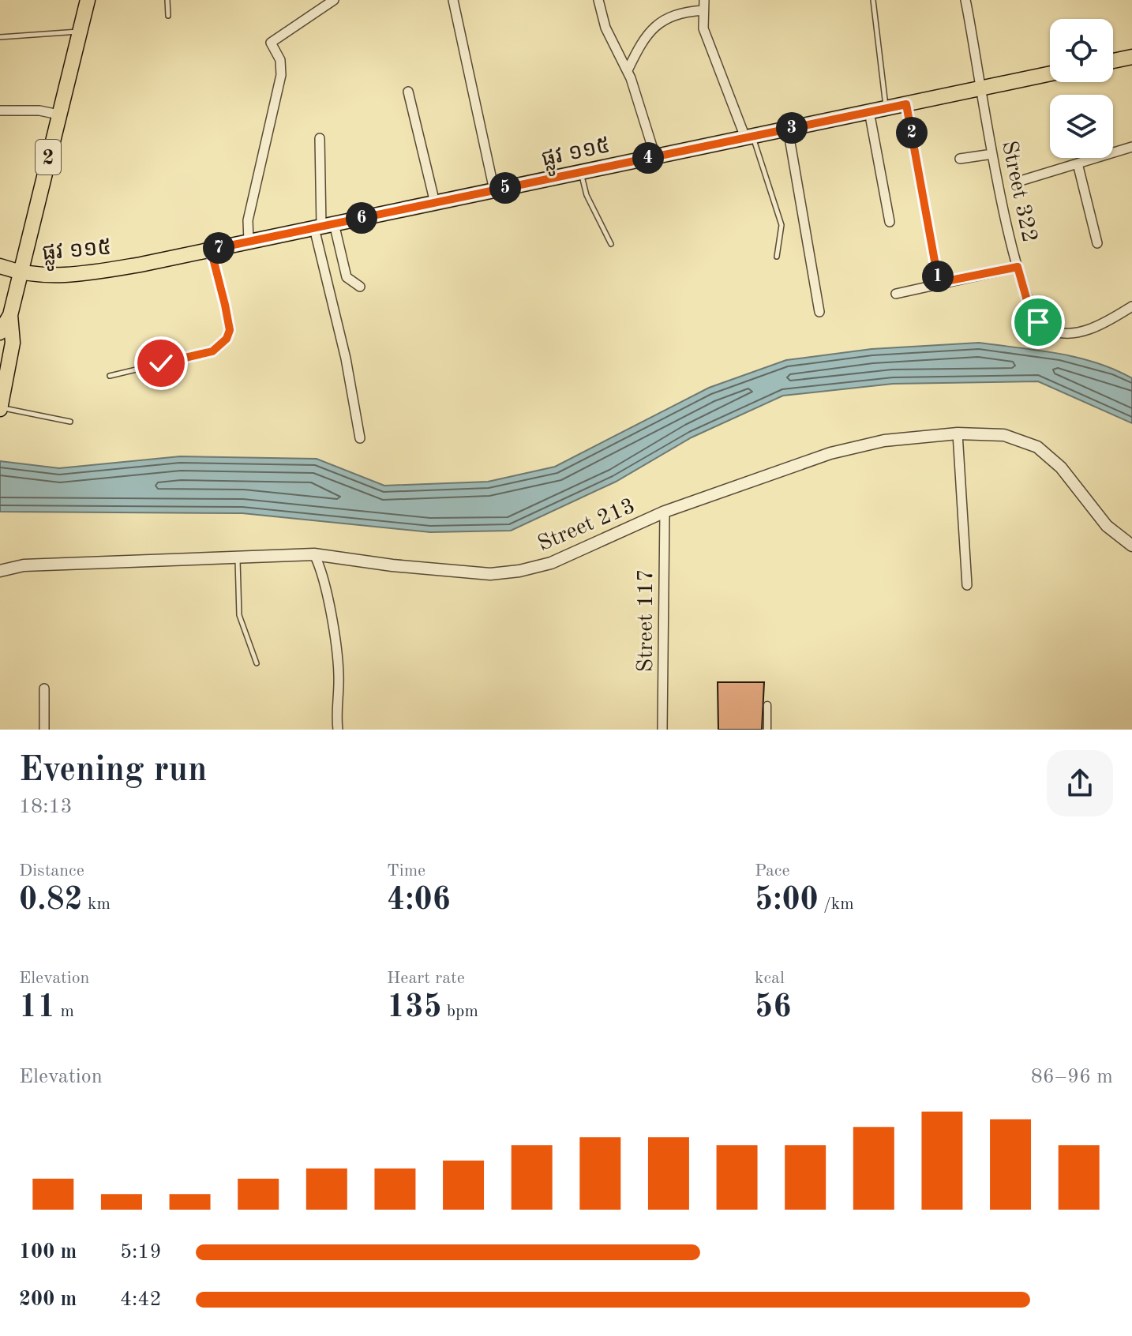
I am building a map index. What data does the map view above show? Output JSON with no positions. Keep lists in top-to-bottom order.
{
  "streets": {
    "main road": ["ផ្លូវ ១១៥", "2"],
    "street": ["Street 322", "Street 213", "Street 117"]
  },
  "crossings": [
    ["ផ្លូវ ១១៥", "2"],
    ["ផ្លូវ ១១៥", "Street 322"],
    ["Street 213", "Street 117"]
  ],
  "page": {
    "pins": [
      "3",
      "2",
      "4",
      "5",
      "6",
      "7",
      "1"
    ],
    "heading": ["Evening run", "18:13"],
    "stats": [
      ["Distance", "0.82 km"],
      ["Time", "4:06"],
      ["Pace", "5:00 /km"],
      ["Elevation", "11 m"],
      ["Heart rate", "135 bpm"],
      ["kcal", "56"]
    ],
    "chart": ["Elevation", "86–96 m"],
    "list": [
      {
        "name": "100 m",
        "note": "5:19"
      },
      {
        "name": "200 m",
        "note": "4:42"
      }
    ]
  }
}
